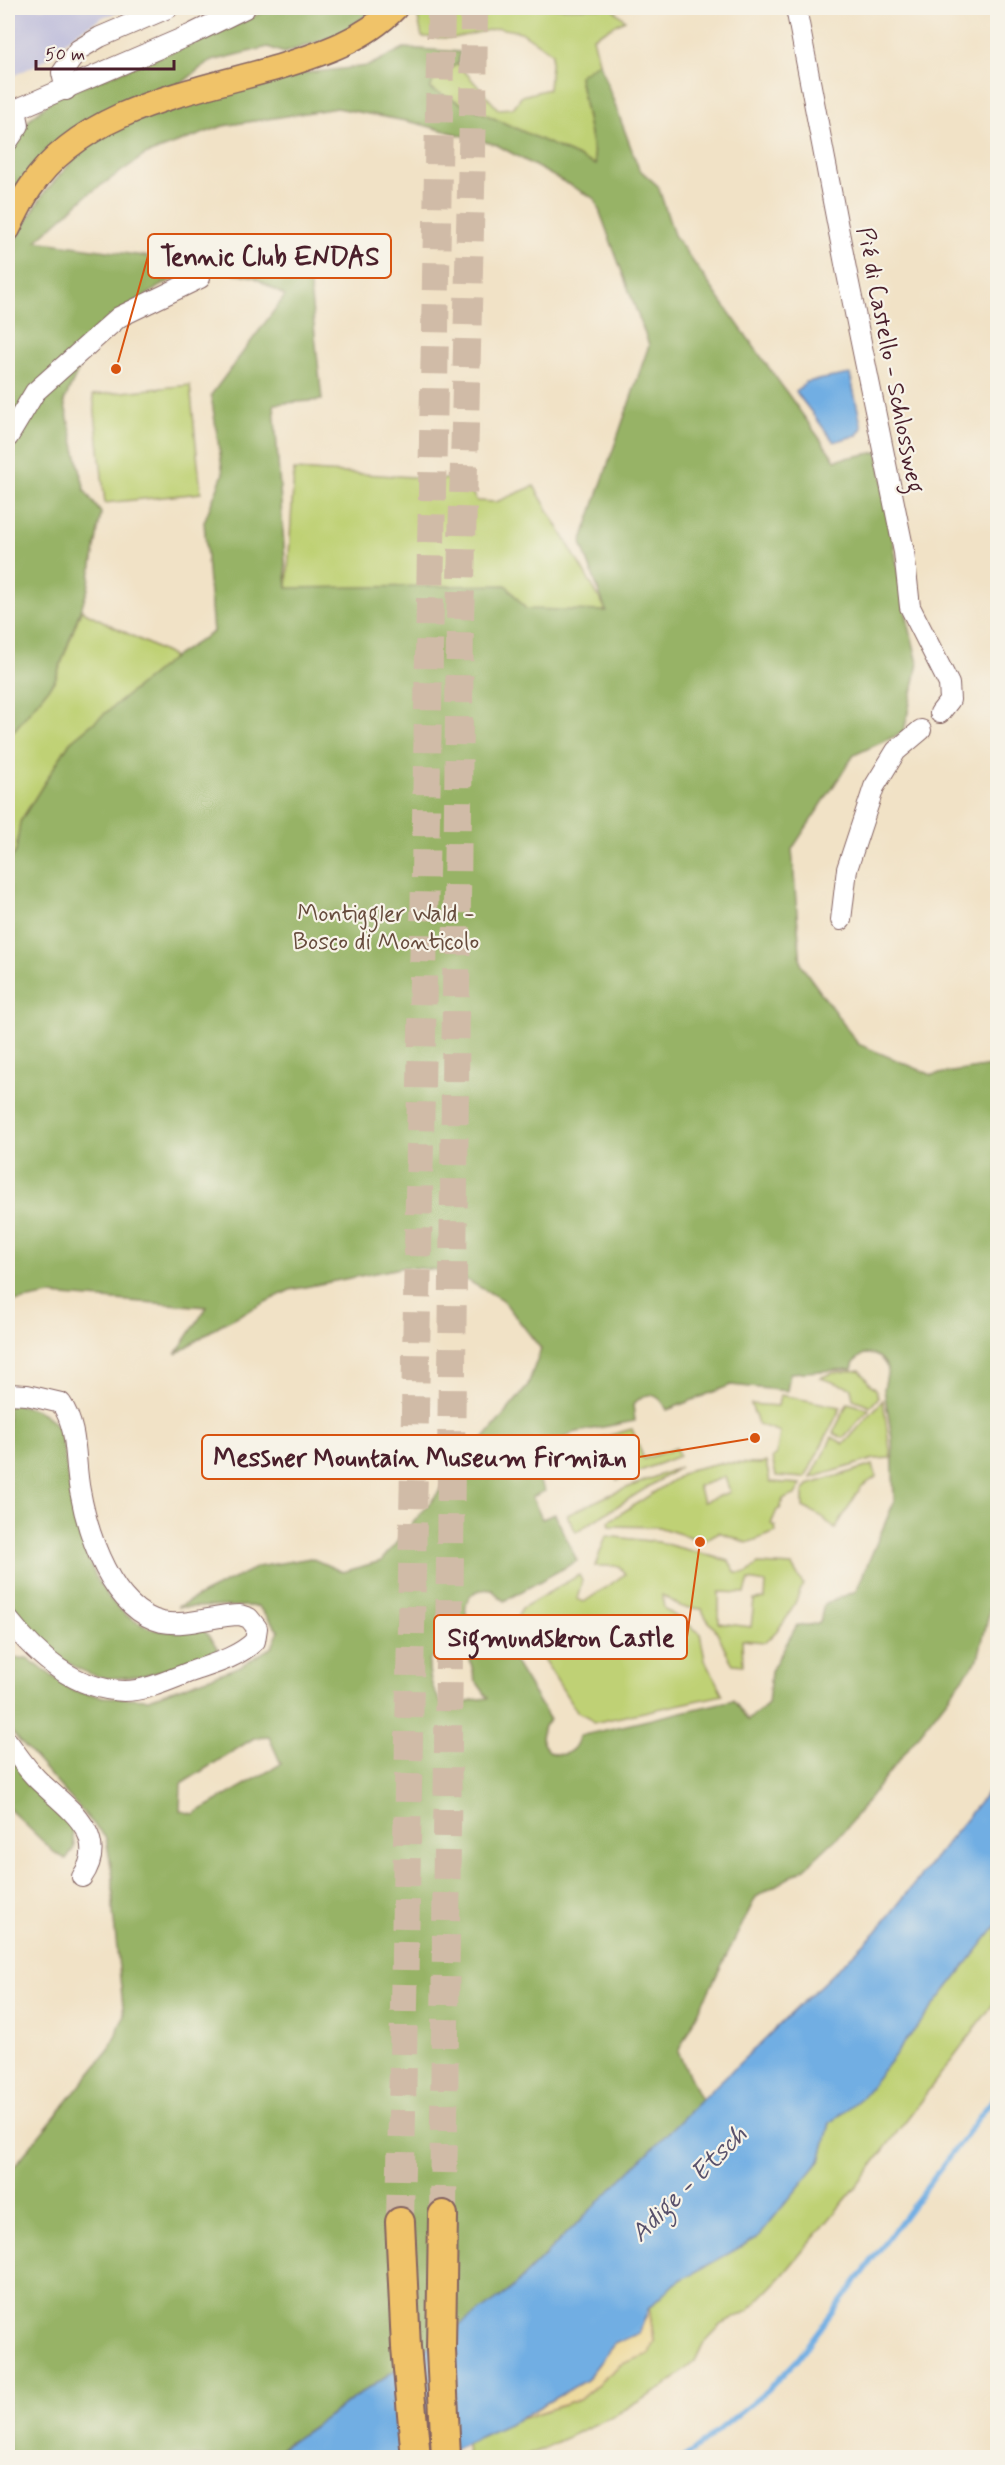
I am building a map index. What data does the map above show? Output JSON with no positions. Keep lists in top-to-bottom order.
{
  "streets": {
    "street": ["Pié di Castello - Schlossweg"]
  },
  "water": ["Adige - Etsch"],
  "parks": ["Montiggler Wald - Bosco di Monticolo"],
  "places": ["Tennic Club ENDAS", "Messner Mountain Museum Firmian", "Sigmundskron Castle"],
  "scale_bar": "50 m"
}
